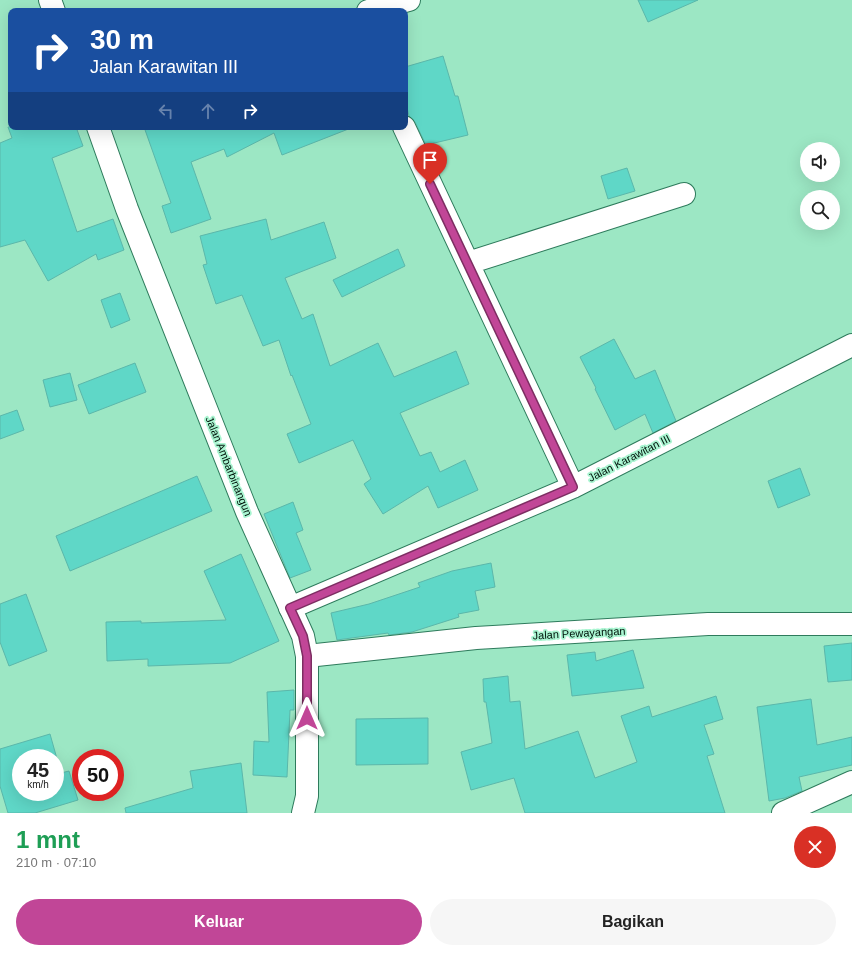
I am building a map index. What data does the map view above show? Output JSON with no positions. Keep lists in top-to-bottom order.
{
  "streets": {
    "street": ["Jalan Karawitan III", "Jalan Ambarbinangun", "Jalan Pewayangan"]
  },
  "crossings": [
    ["Jalan Karawitan III", "Jalan Ambarbinangun"],
    ["Jalan Ambarbinangun", "Jalan Pewayangan"]
  ],
  "page": {
    "turn": ["30 m", "Jalan Karawitan III"],
    "speed": "45 km/h",
    "limit": "50",
    "heading": ["1 mnt", "210 m · 07:10"],
    "buttons": ["Keluar", "Bagikan"]
  }
}
